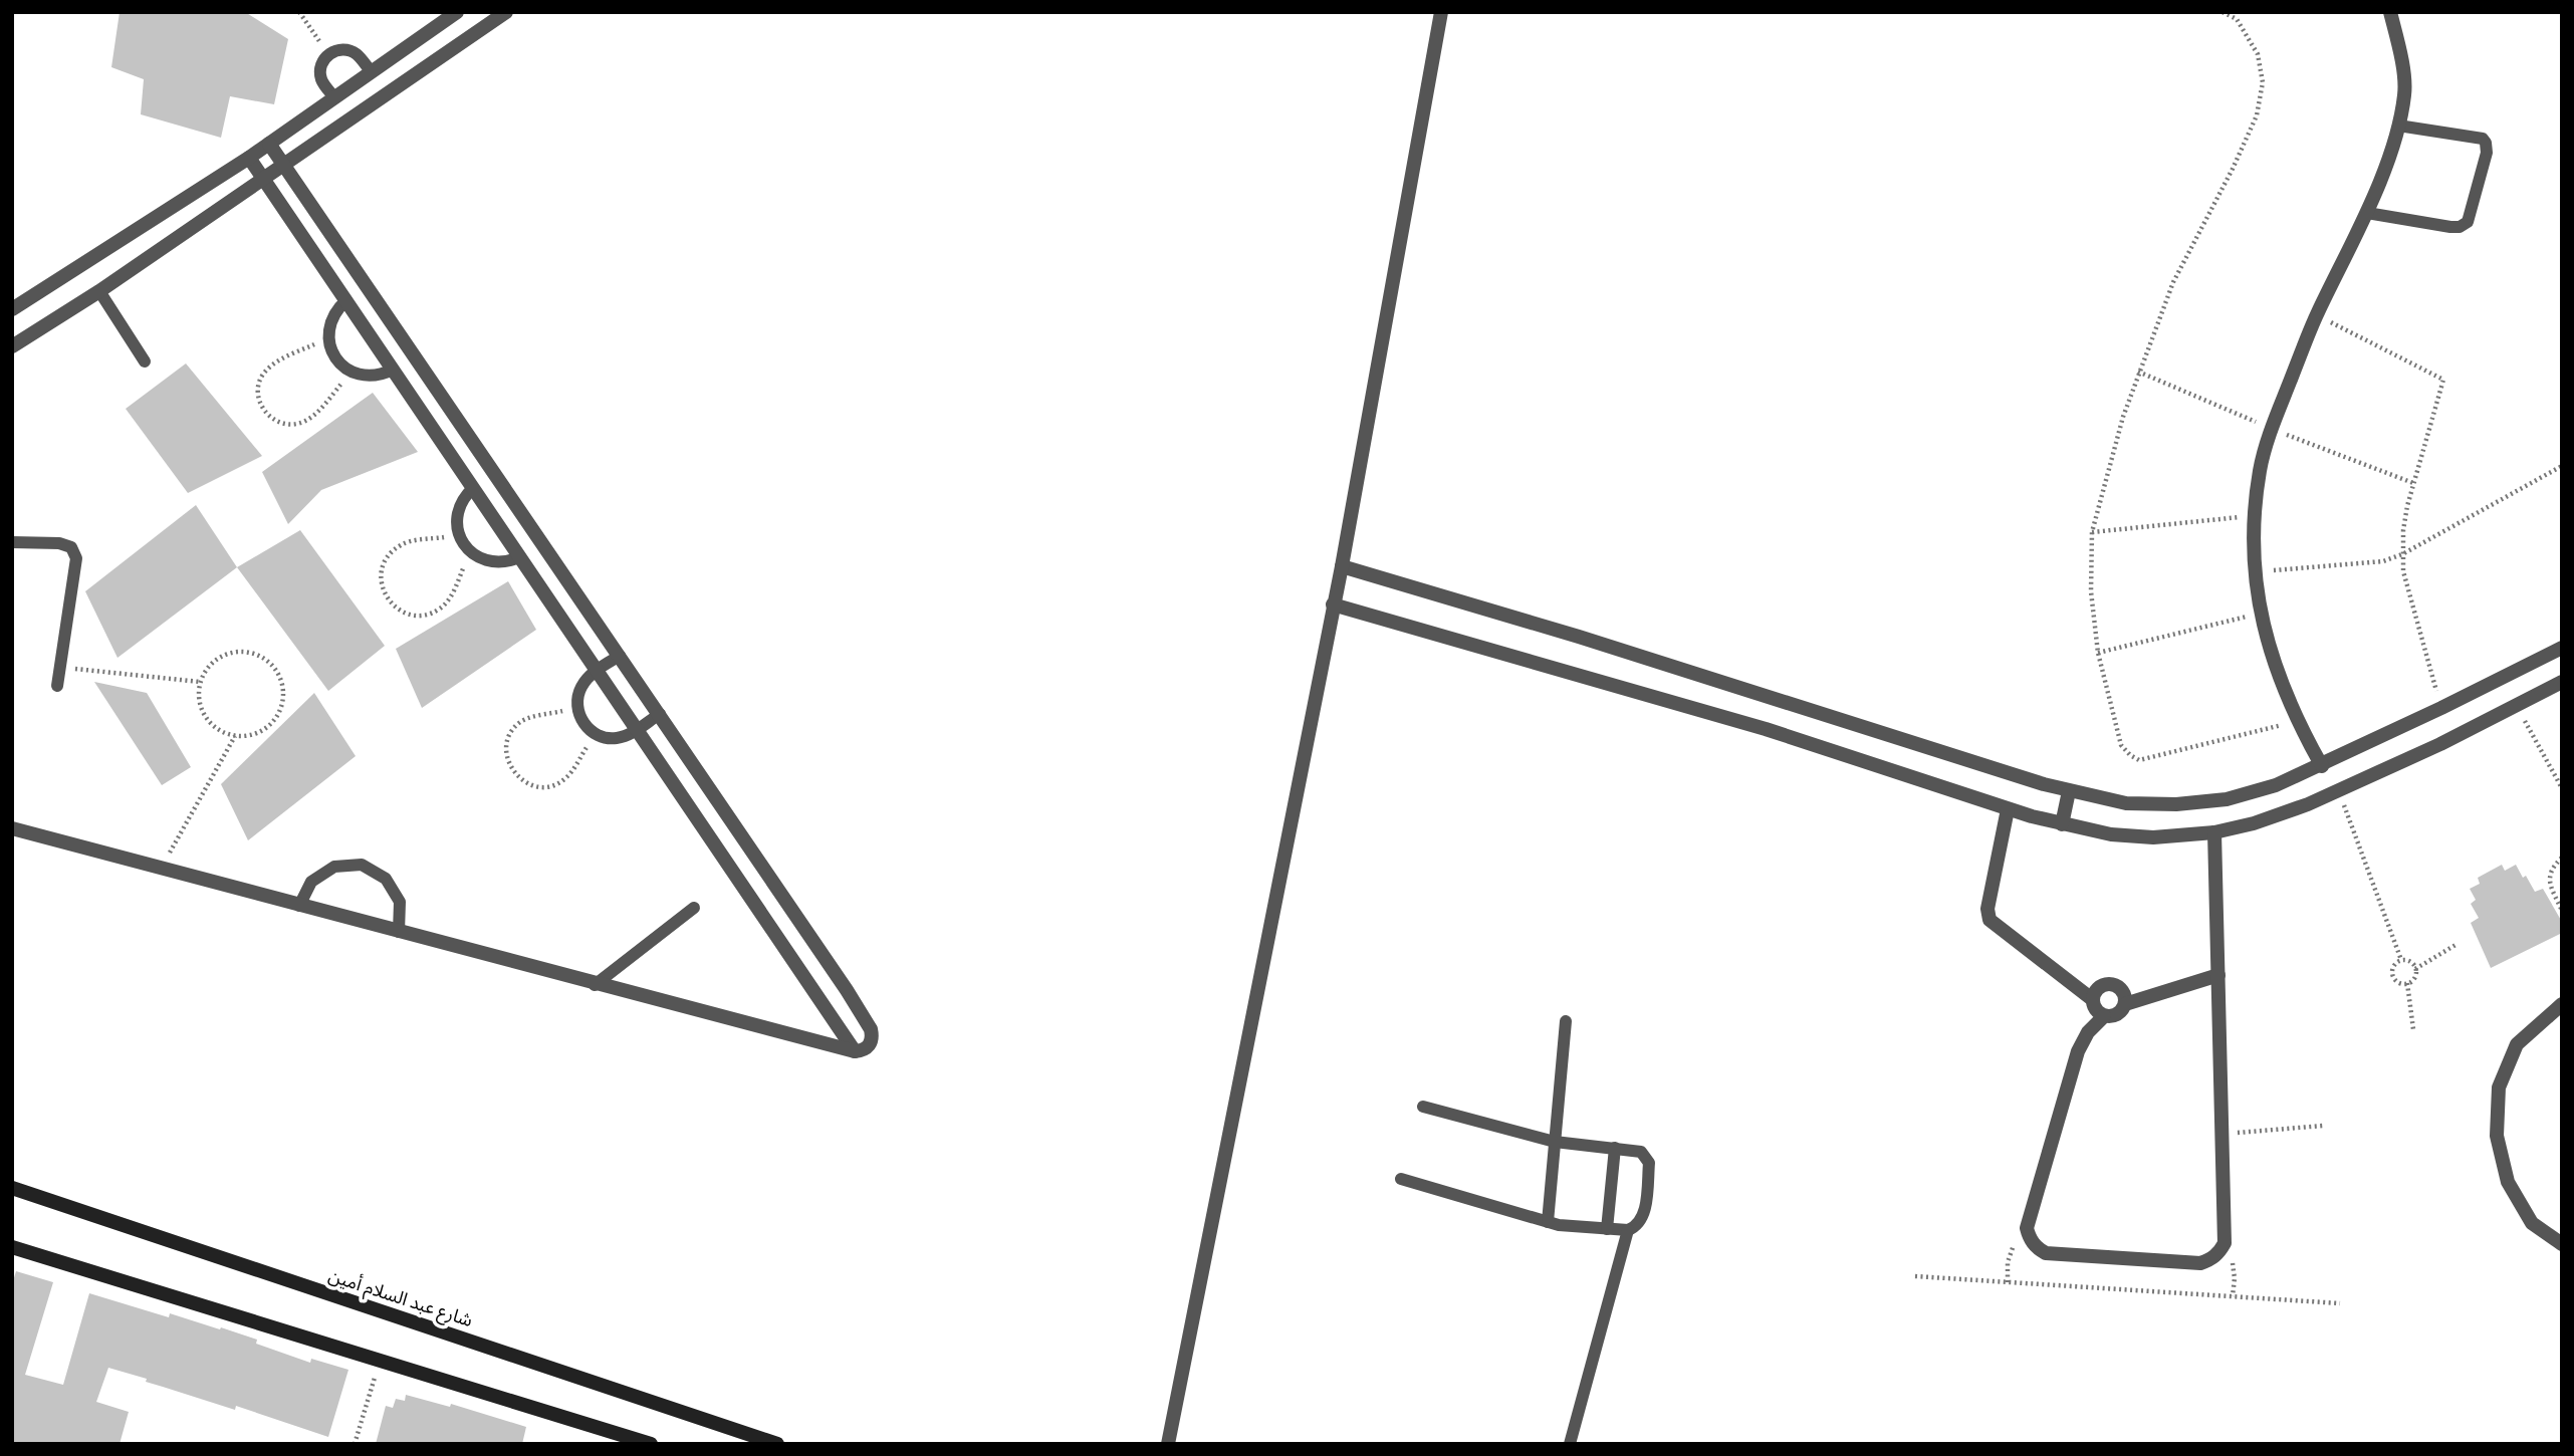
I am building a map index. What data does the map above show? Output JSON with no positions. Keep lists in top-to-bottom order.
{
  "streets": {
    "street": ["شارع عبد السلام أمين"]
  }
}
